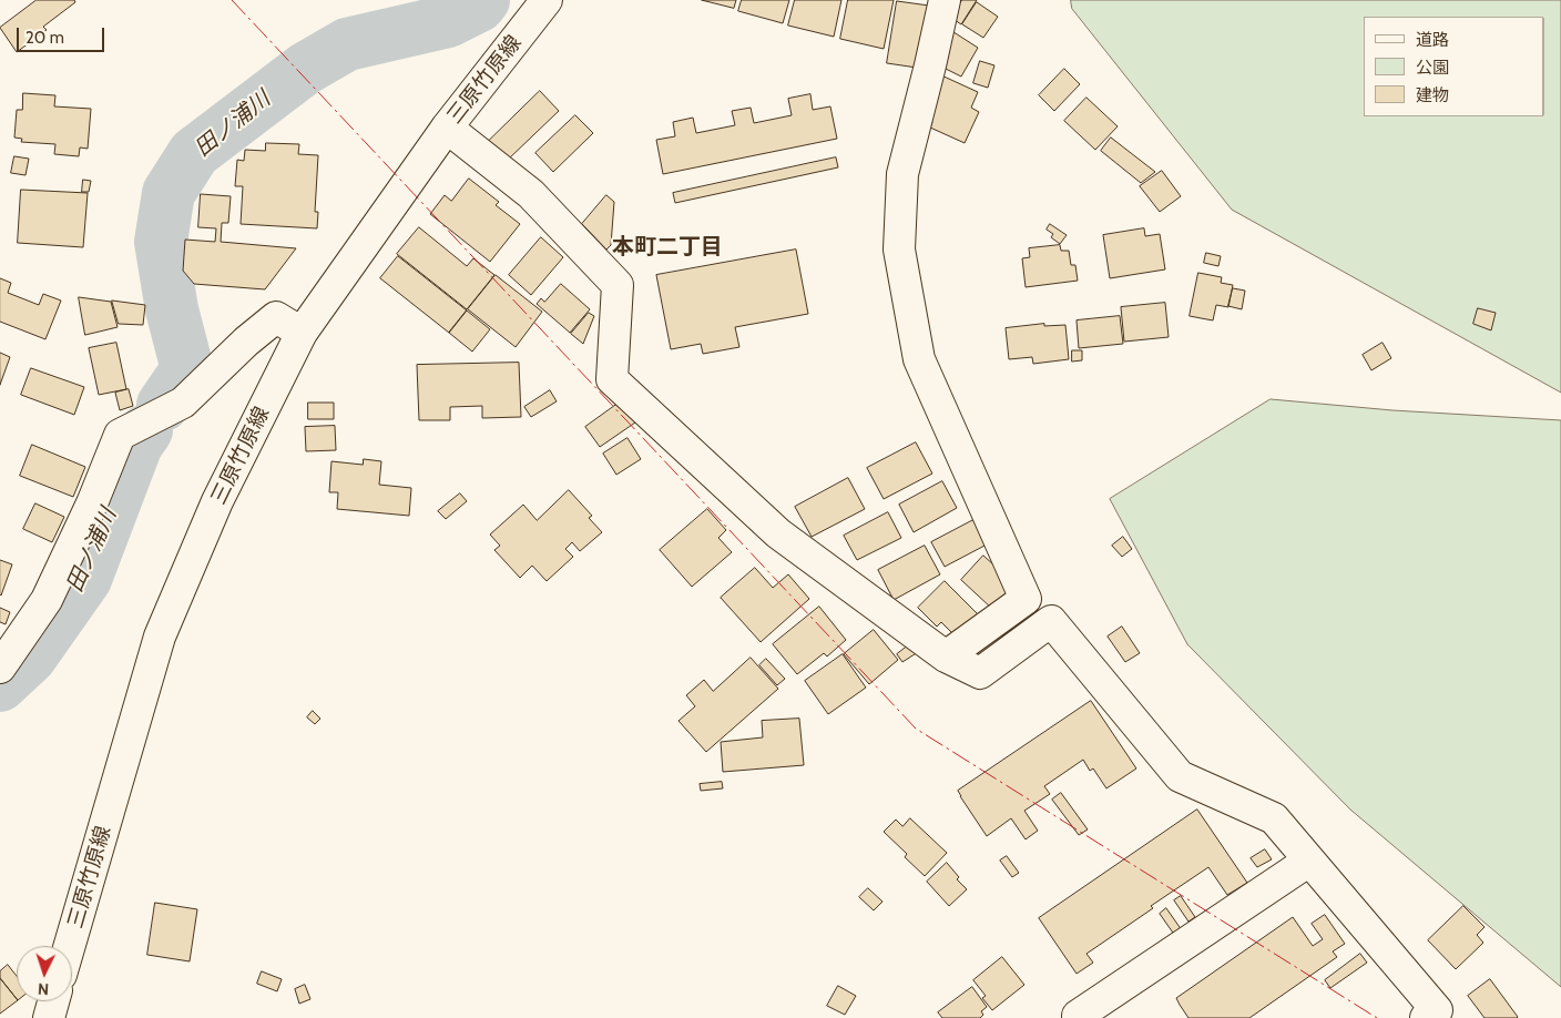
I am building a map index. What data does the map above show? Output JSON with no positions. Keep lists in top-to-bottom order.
{
  "streets": {
    "street": ["三原竹原線"]
  },
  "districts": ["本町二丁目"],
  "water": ["田ノ浦川"],
  "legend": ["道路", "公園", "建物"],
  "scale_bar": "20 m",
  "north": "bottom"
}
